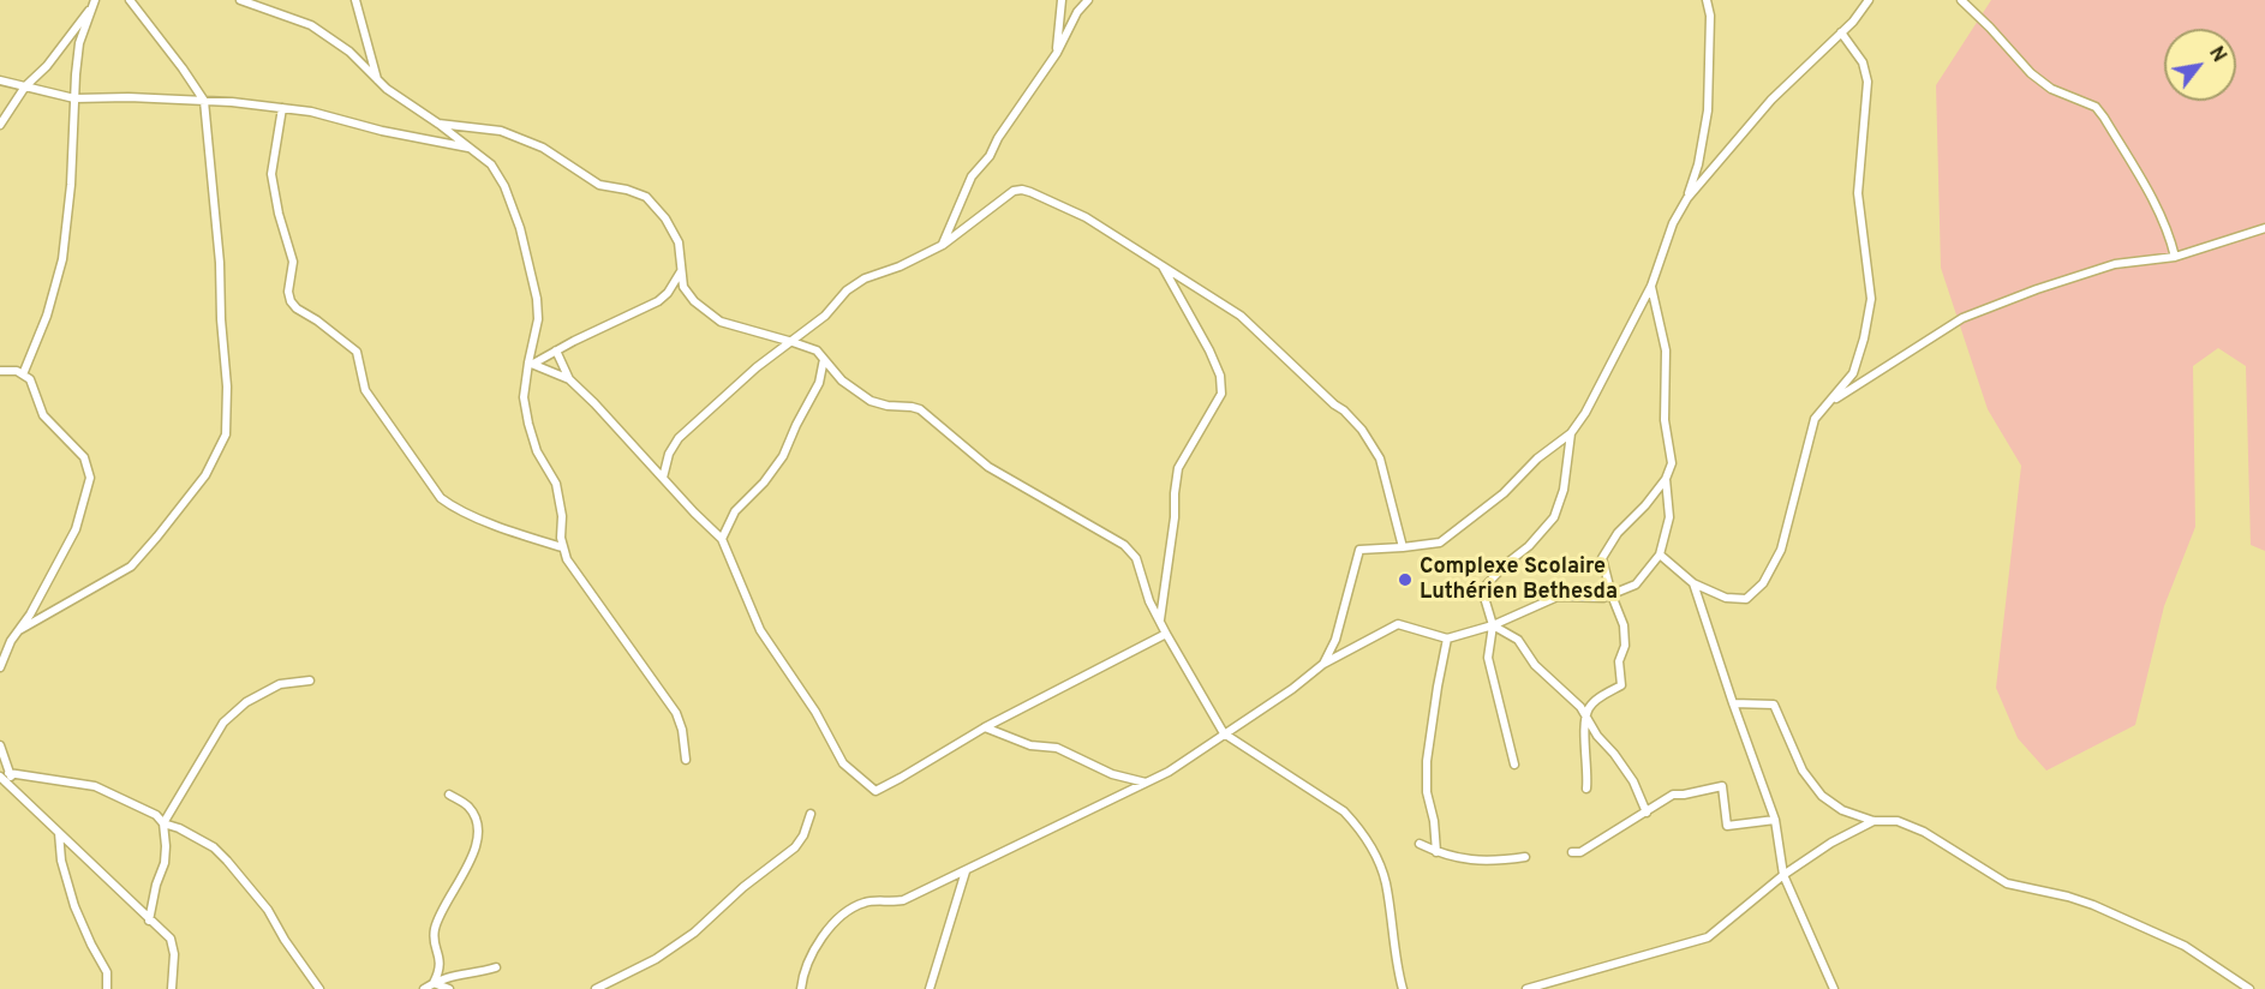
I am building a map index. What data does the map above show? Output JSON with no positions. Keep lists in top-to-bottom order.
{
  "places": ["Complexe Scolaire Luthérien Bethesda"],
  "north": "top right"
}
